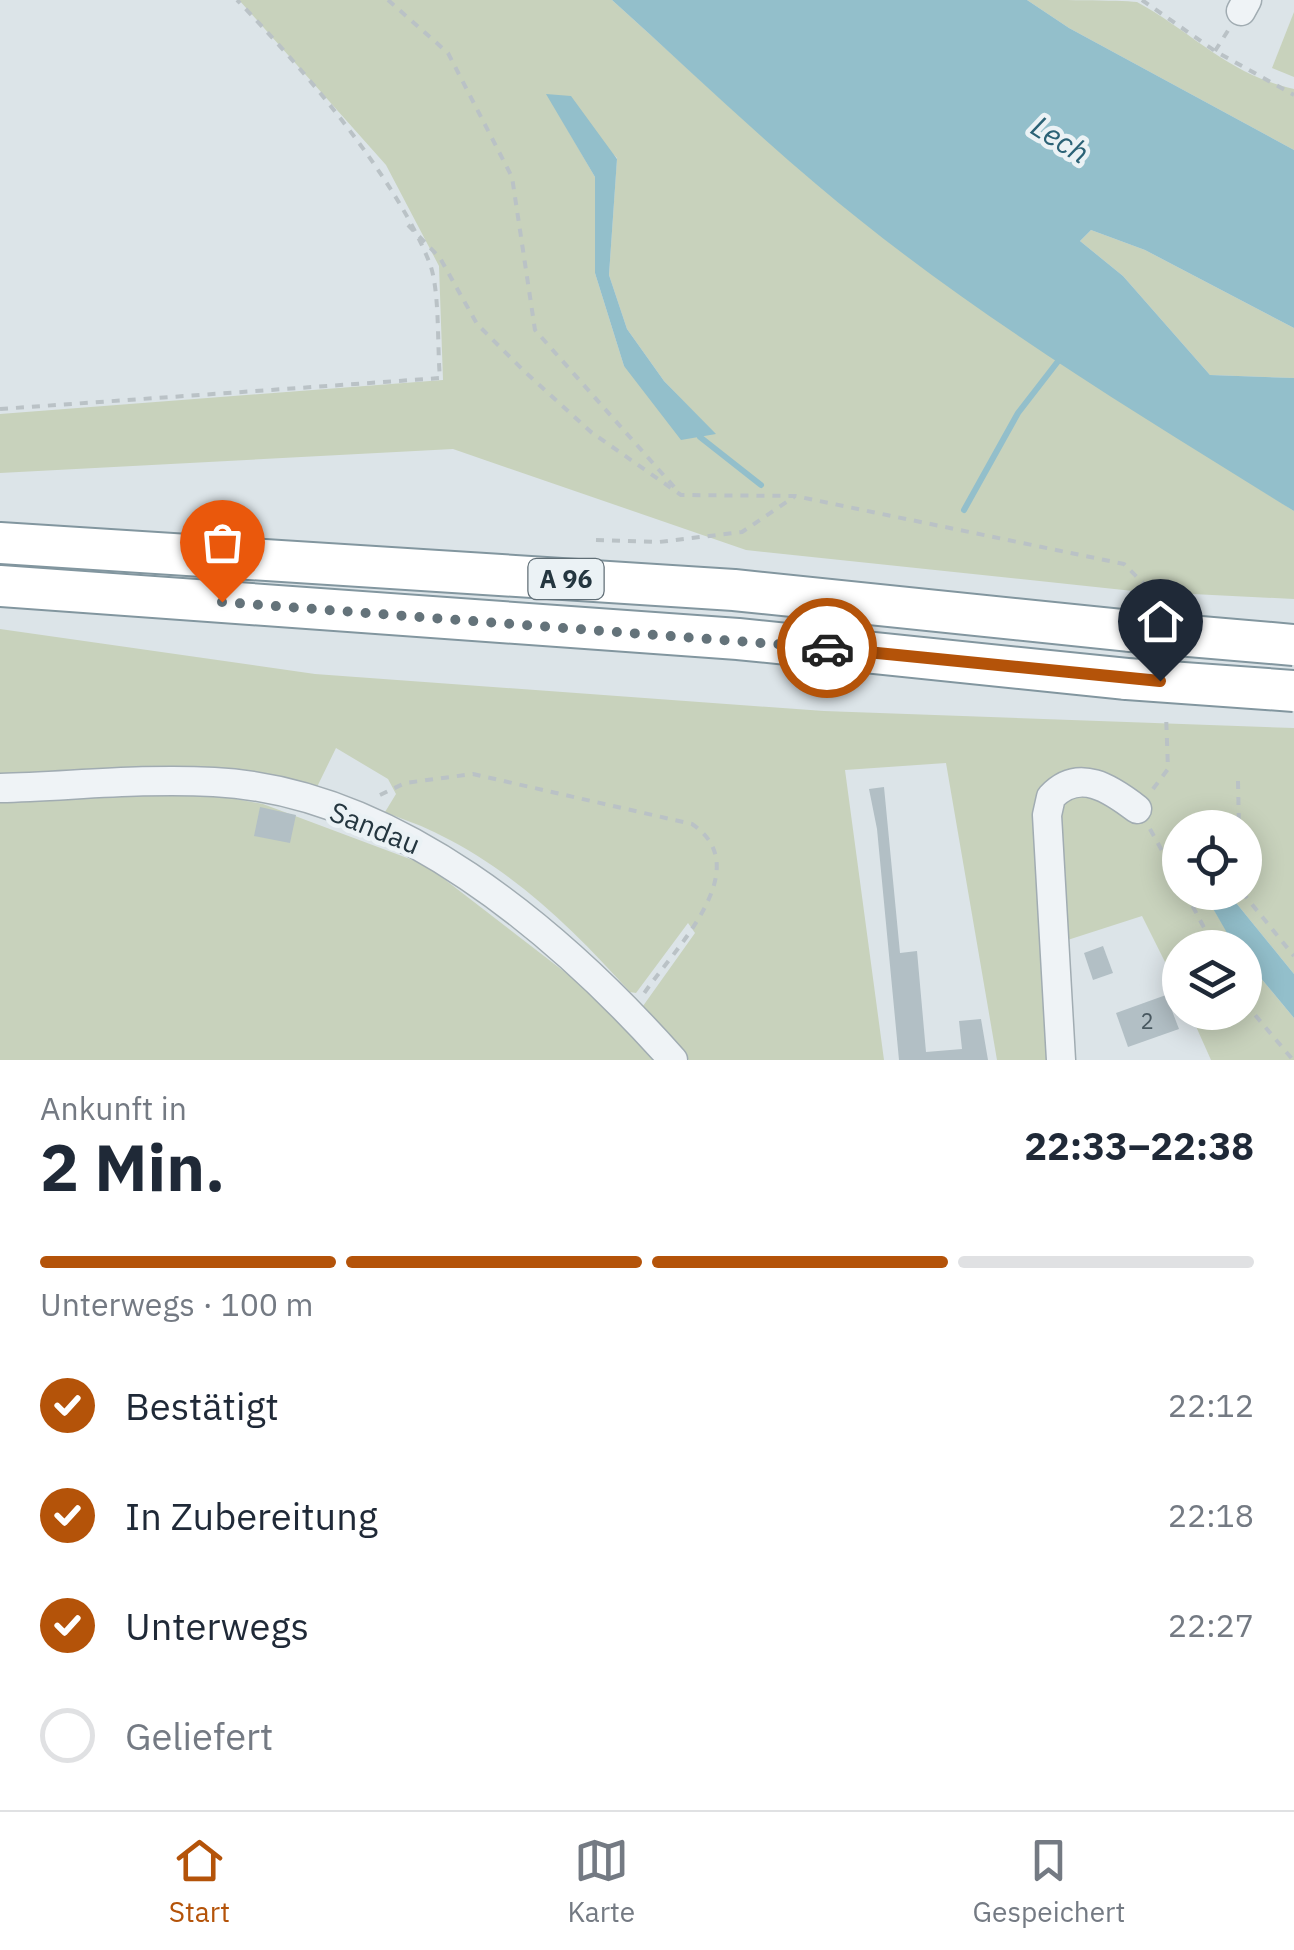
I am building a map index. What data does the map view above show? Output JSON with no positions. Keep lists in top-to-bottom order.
{
  "streets": {
    "highway": ["A 96"],
    "street": ["Sandau"]
  },
  "water": ["Lech"],
  "house_numbers": ["2"],
  "page": {
    "heading": ["2 Min.", "Ankunft in", "22:33–22:38"],
    "bar": "Unterwegs · 100 m",
    "list": [
      ["Bestätigt", "22:12"],
      ["In Zubereitung", "22:18"],
      ["Unterwegs", "22:27"],
      "Geliefert"
    ],
    "tabs": ["Start", "Karte", "Gespeichert"]
  }
}
